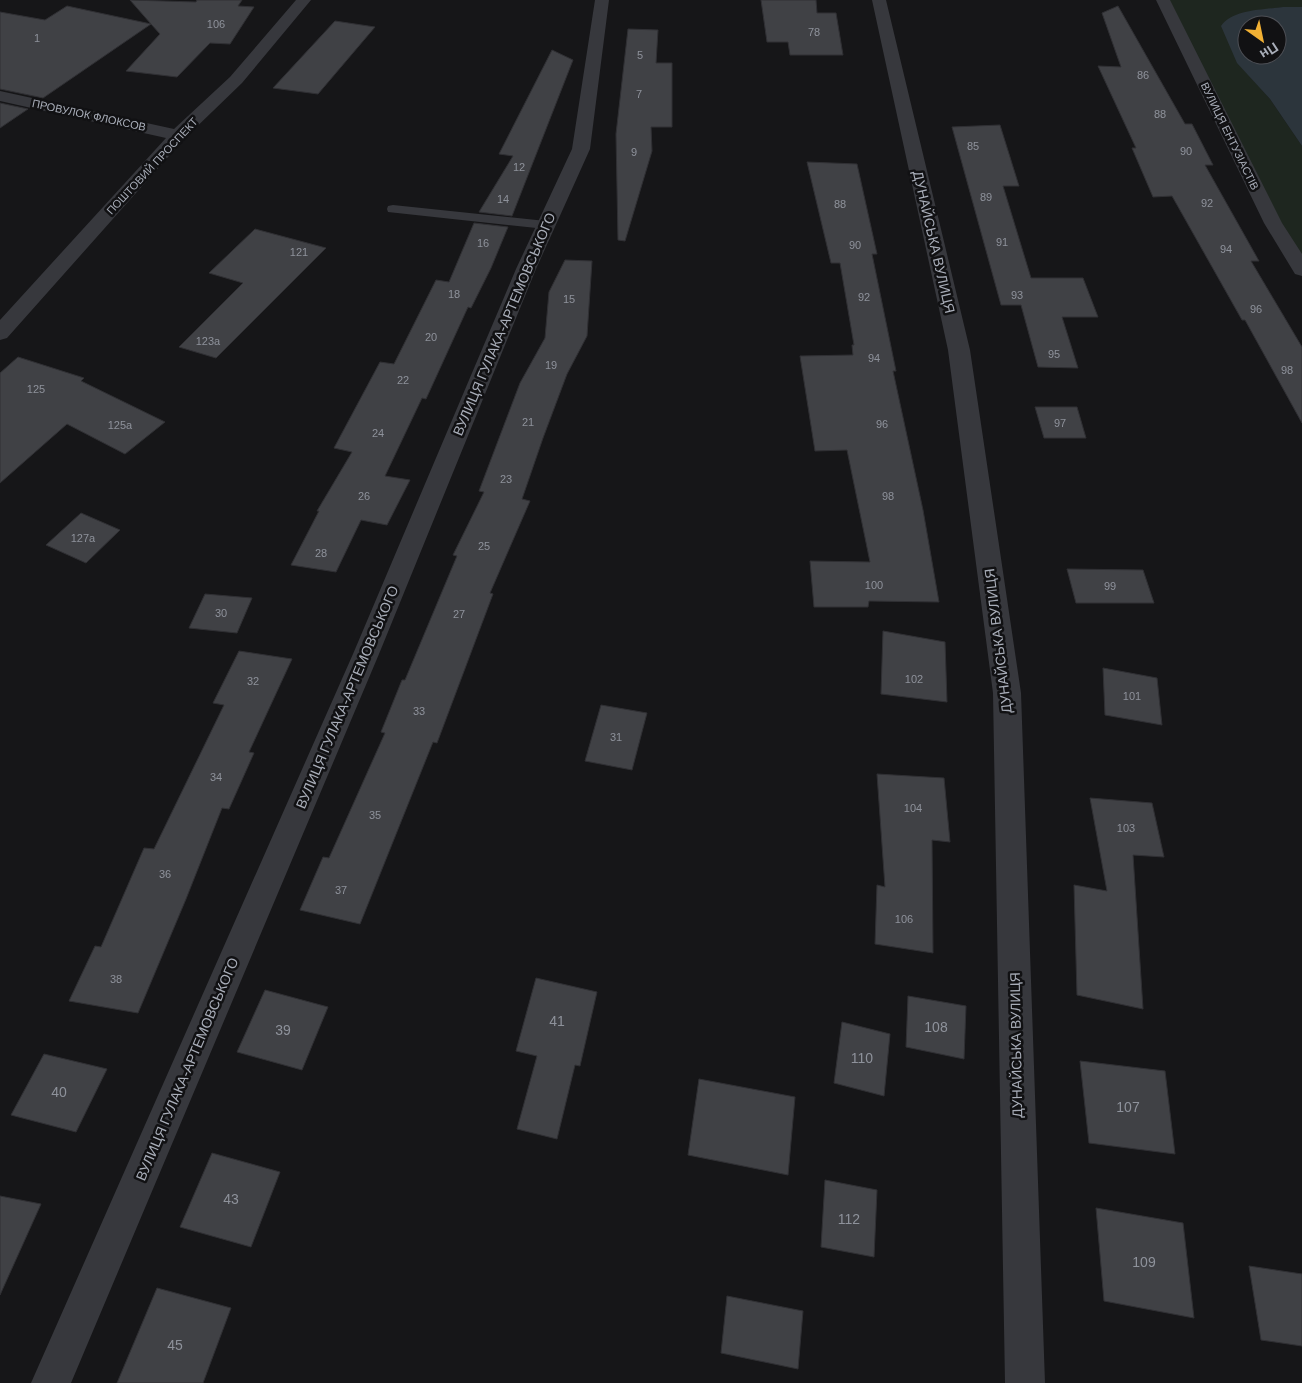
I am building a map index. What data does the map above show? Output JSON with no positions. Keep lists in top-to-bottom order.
{
  "streets": {
    "street": [
      "ПРОВУЛОК ФЛОКСОВ",
      "ВУЛИЦЯ ЕНТУЗІАСТІВ",
      "ПОШТОВИЙ ПРОСПЕКТ",
      "ДУНАЙСЬКА ВУЛИЦЯ",
      "ВУЛИЦЯ ГУЛАКА-АРТЕМОВСЬКОГО"
    ]
  },
  "crossings": [
    ["ПРОВУЛОК ФЛОКСОВ", "ПОШТОВИЙ ПРОСПЕКТ"]
  ],
  "house_numbers": [
    "106",
    "78",
    "1",
    "5",
    "86",
    "7",
    "88",
    "85",
    "90",
    "9",
    "12",
    "89",
    "14",
    "92",
    "88",
    "91",
    "16",
    "90",
    "94",
    "121",
    "18",
    "93",
    "92",
    "15",
    "96",
    "20",
    "123а",
    "95",
    "94",
    "19",
    "98",
    "22",
    "125",
    "21",
    "97",
    "96",
    "125а",
    "24",
    "23",
    "26",
    "98",
    "127а",
    "25",
    "28",
    "100",
    "99",
    "30",
    "27",
    "102",
    "32",
    "101",
    "33",
    "31",
    "34",
    "104",
    "35",
    "103",
    "36",
    "37",
    "106",
    "38",
    "41",
    "108",
    "39",
    "110",
    "40",
    "107",
    "43",
    "112",
    "109",
    "45"
  ],
  "north": "bottom right"
}
